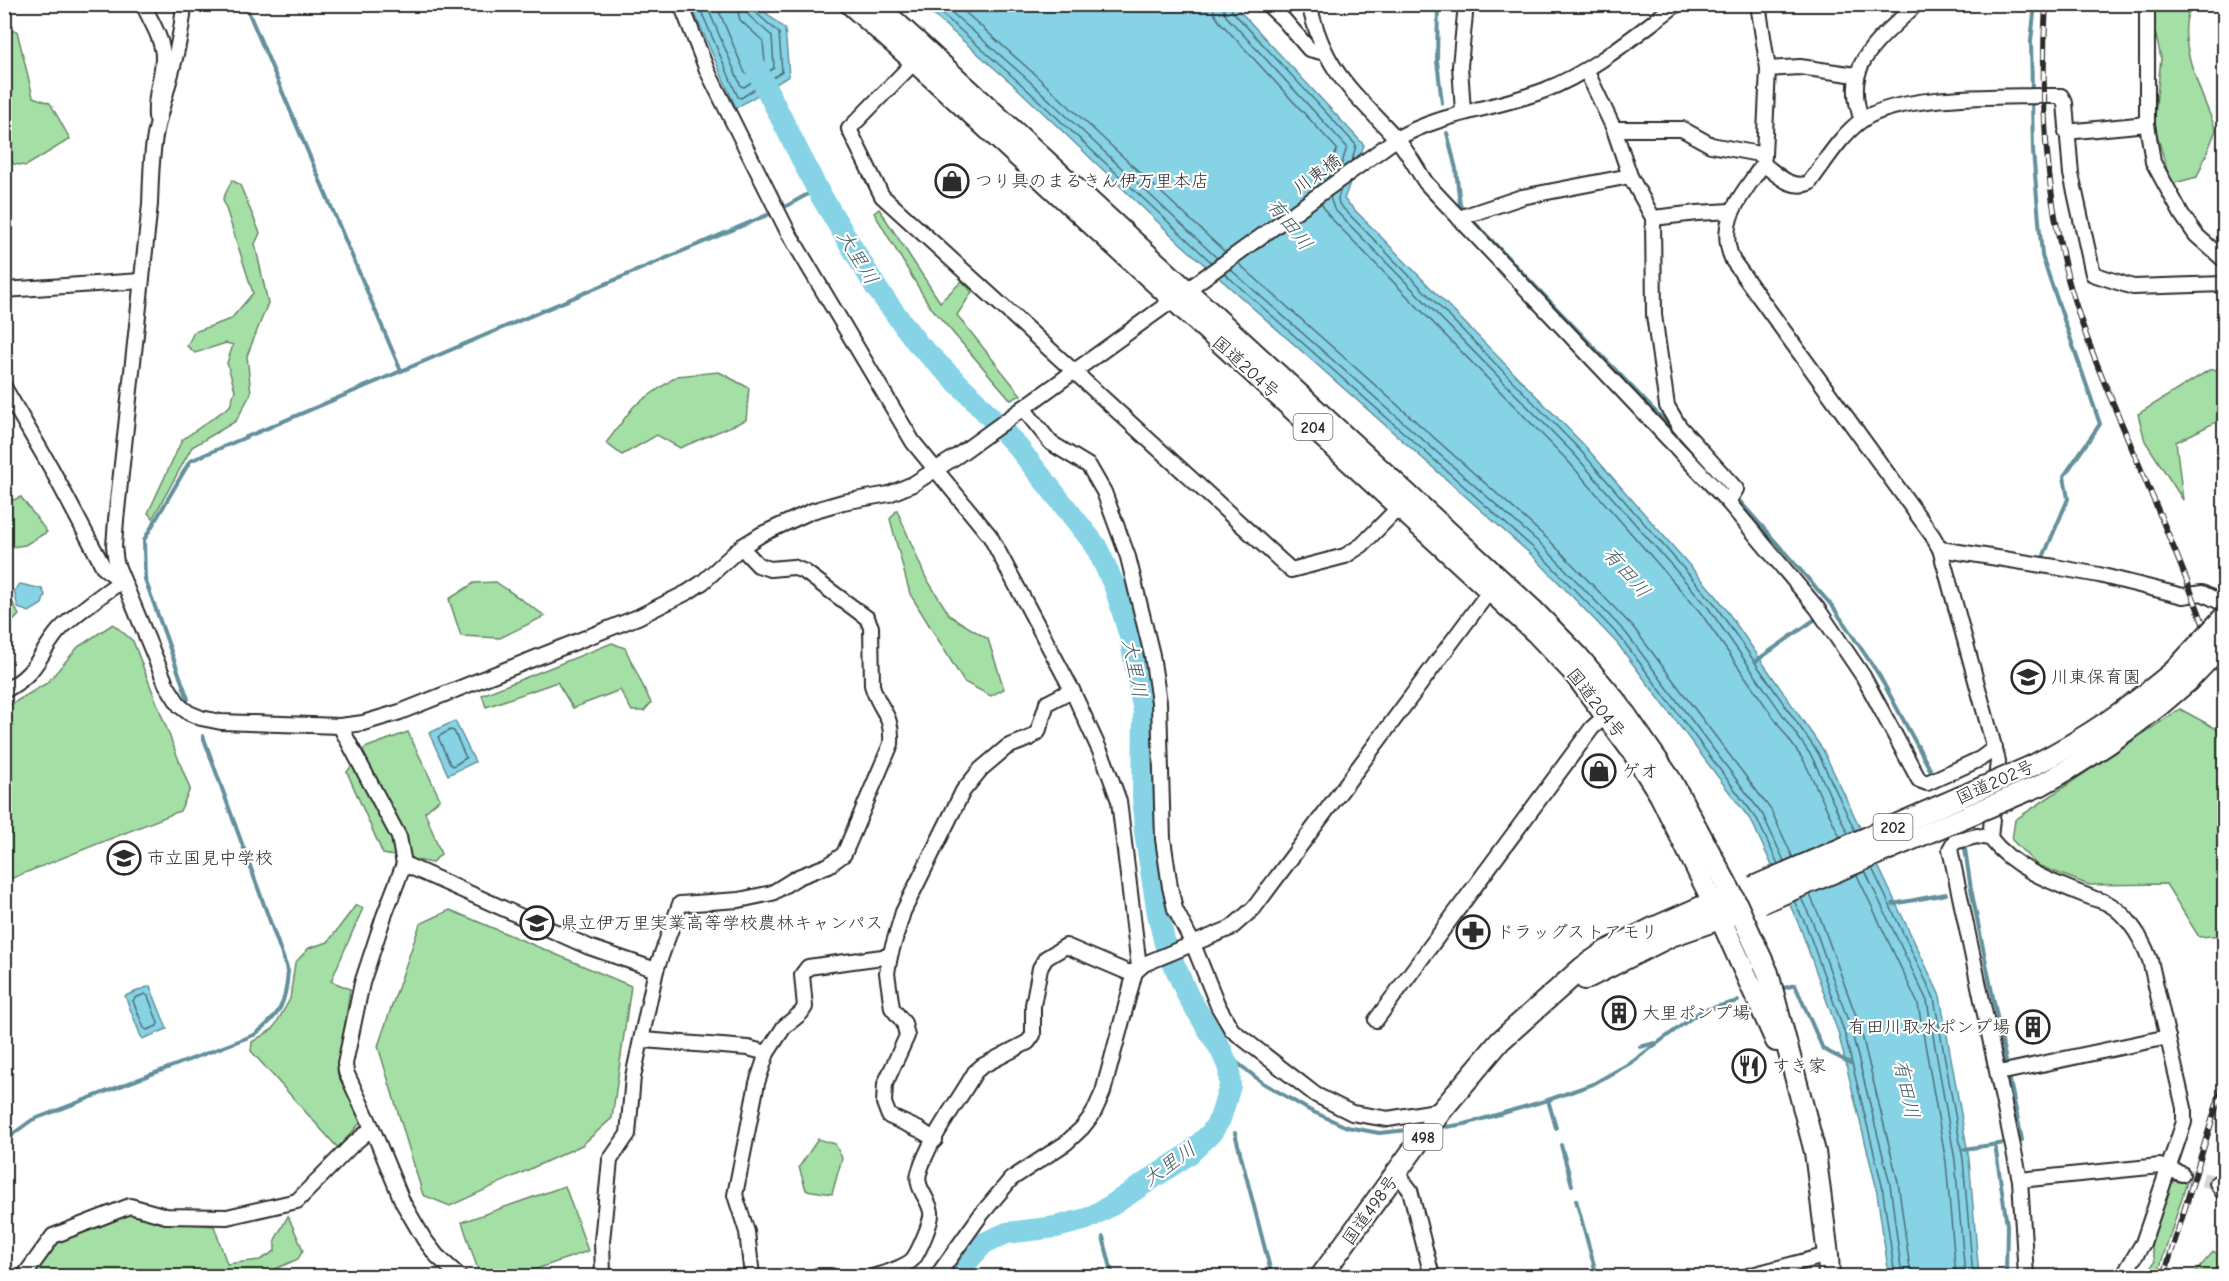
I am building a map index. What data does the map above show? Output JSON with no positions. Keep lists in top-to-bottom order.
{
  "streets": {
    "highway": [
      "国道204号",
      "204",
      "国道202号",
      "202",
      "498",
      "国道498号"
    ],
    "street": ["川東橋"]
  },
  "crossings": [
    ["川東橋", "国道204号"],
    ["国道204号", "国道202号"],
    ["国道204号", "国道498号"],
    ["国道202号", "国道498号"]
  ],
  "water": ["有田川", "大里川"],
  "places": {
    "shop": ["つり具のまるきん伊万里本店", "ゲオ"],
    "school or university": ["川東保育園", "市立国見中学校", "県立伊万里実業高等学校農林キャンパス"],
    "pharmacy": ["ドラッグストアモリ"],
    "building": ["大里ポンプ場", "有田川取水ポンプ場"],
    "restaurant": ["すき家"]
  }
}
